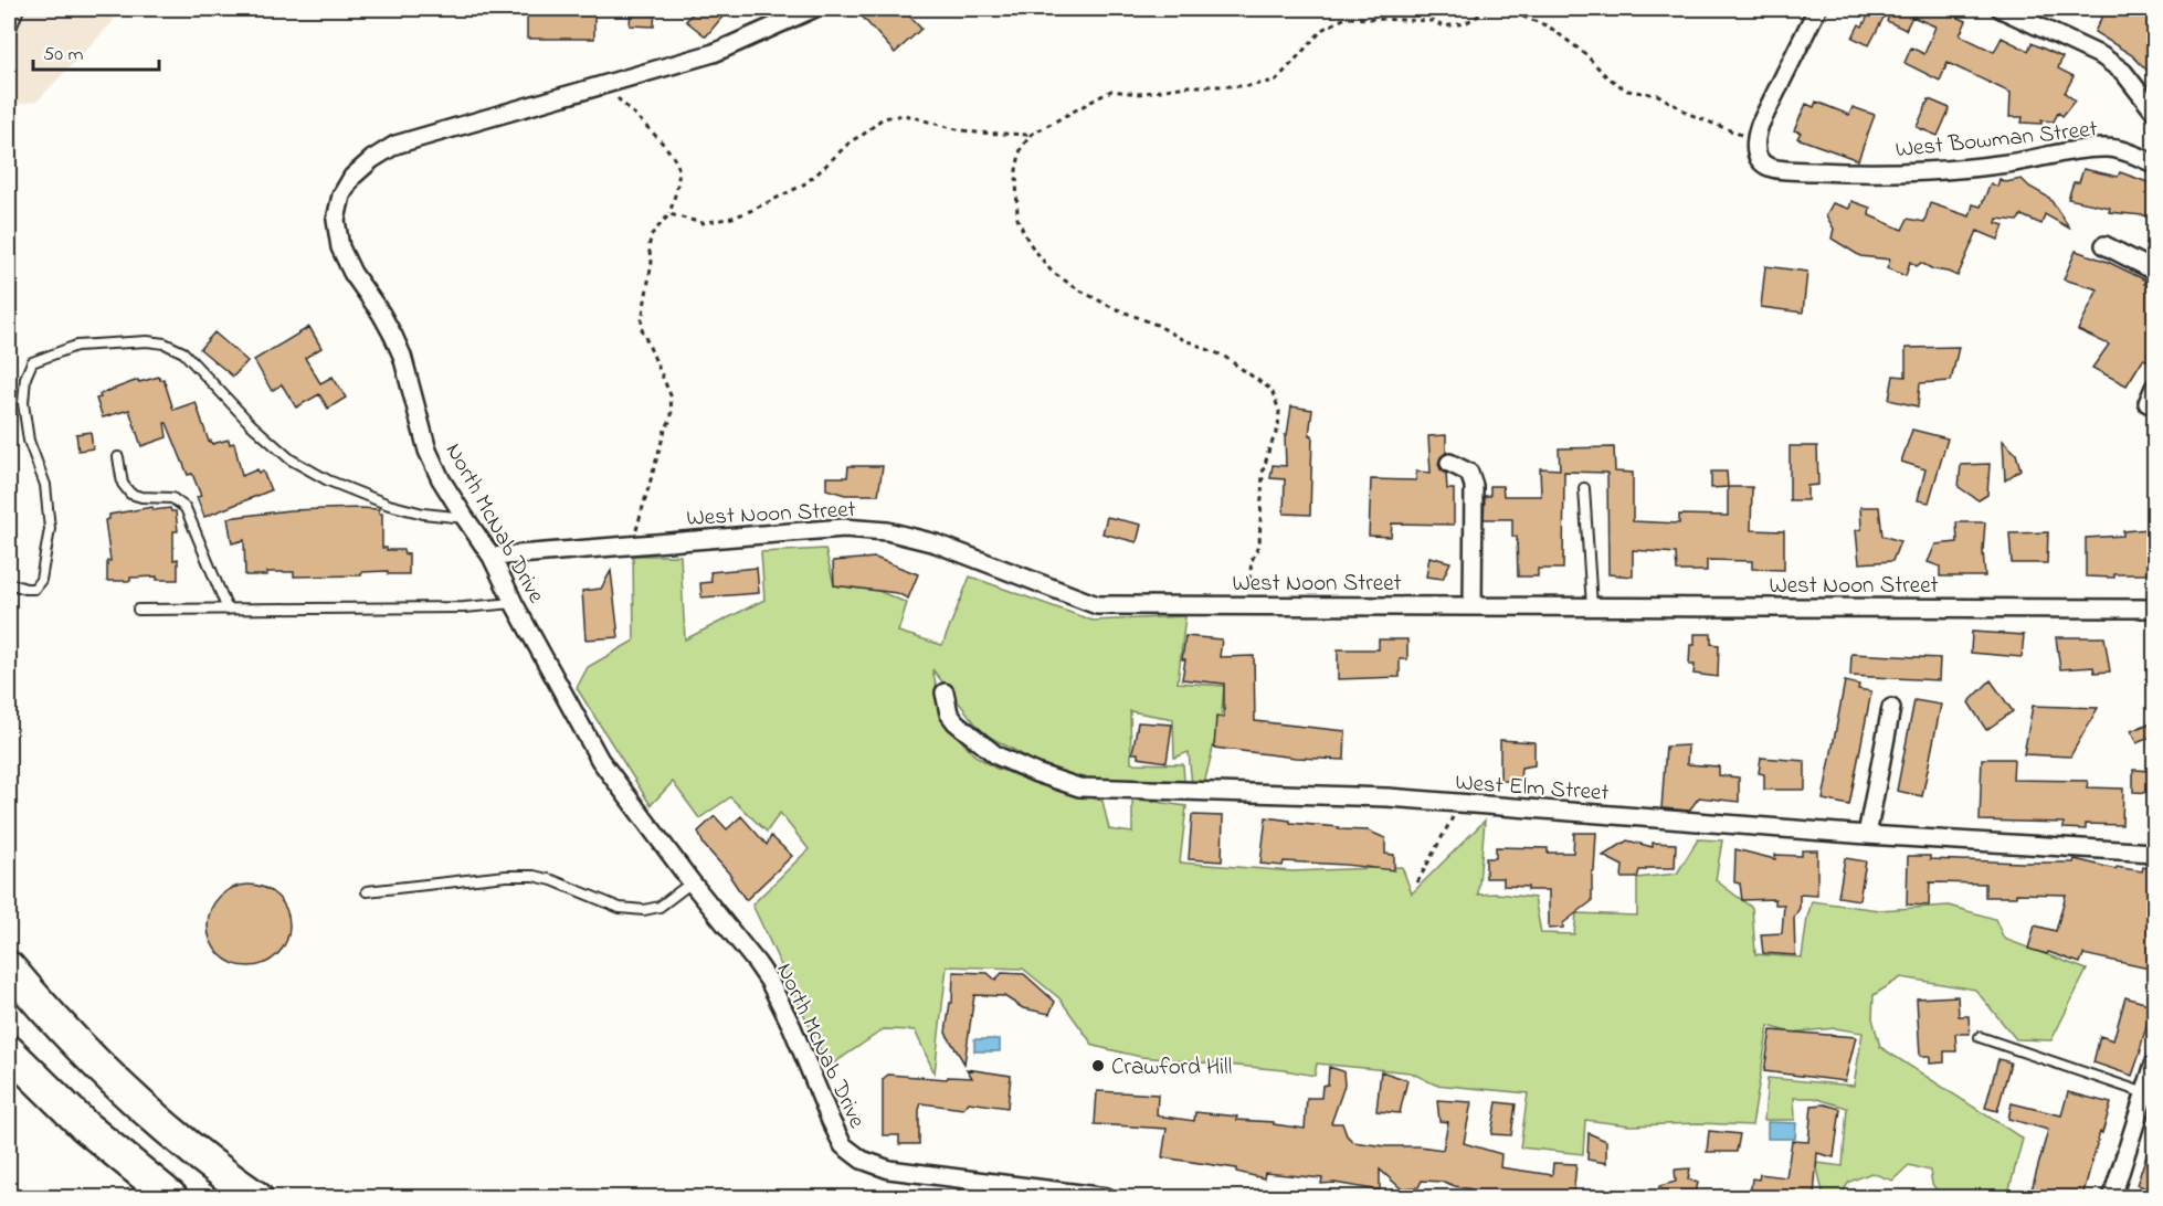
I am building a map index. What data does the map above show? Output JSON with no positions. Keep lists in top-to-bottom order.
{
  "streets": {
    "street": [
      "West Bowman Street",
      "West Noon Street",
      "North McNab Drive",
      "West Elm Street"
    ]
  },
  "crossings": [
    ["West Noon Street", "North McNab Drive"]
  ],
  "places": ["Crawford Hill"],
  "scale_bar": "50 m"
}
